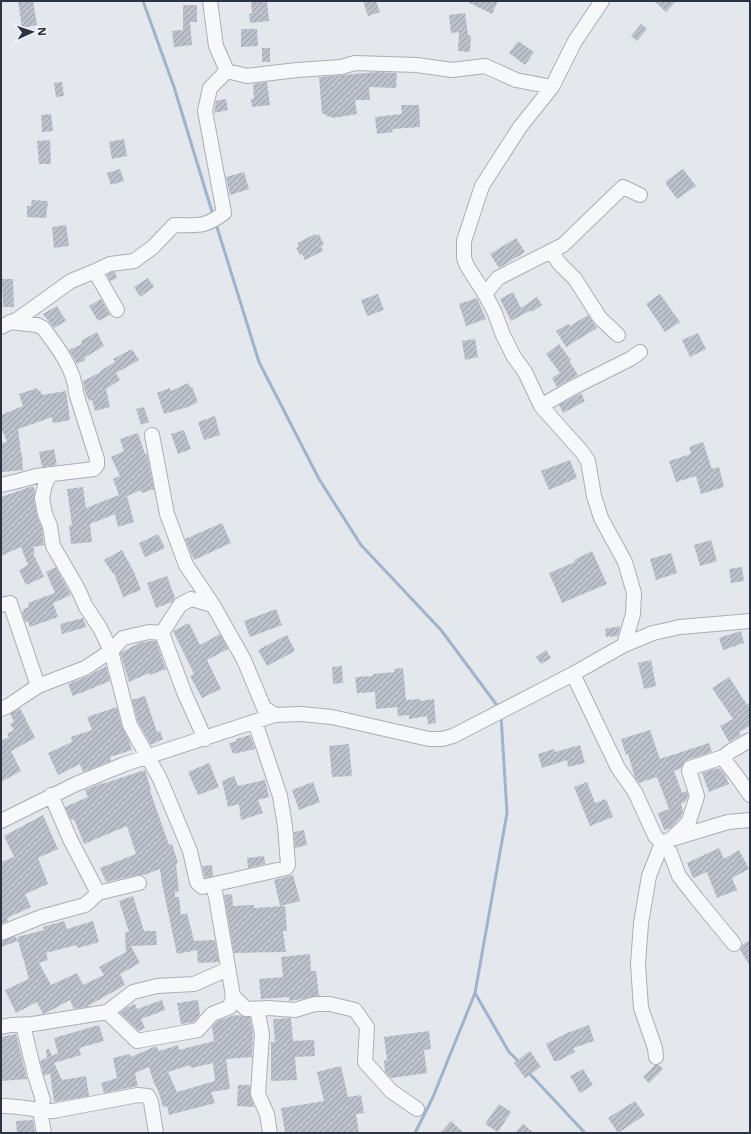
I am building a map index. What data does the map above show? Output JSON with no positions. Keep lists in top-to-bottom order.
{
  "north": "right"
}
